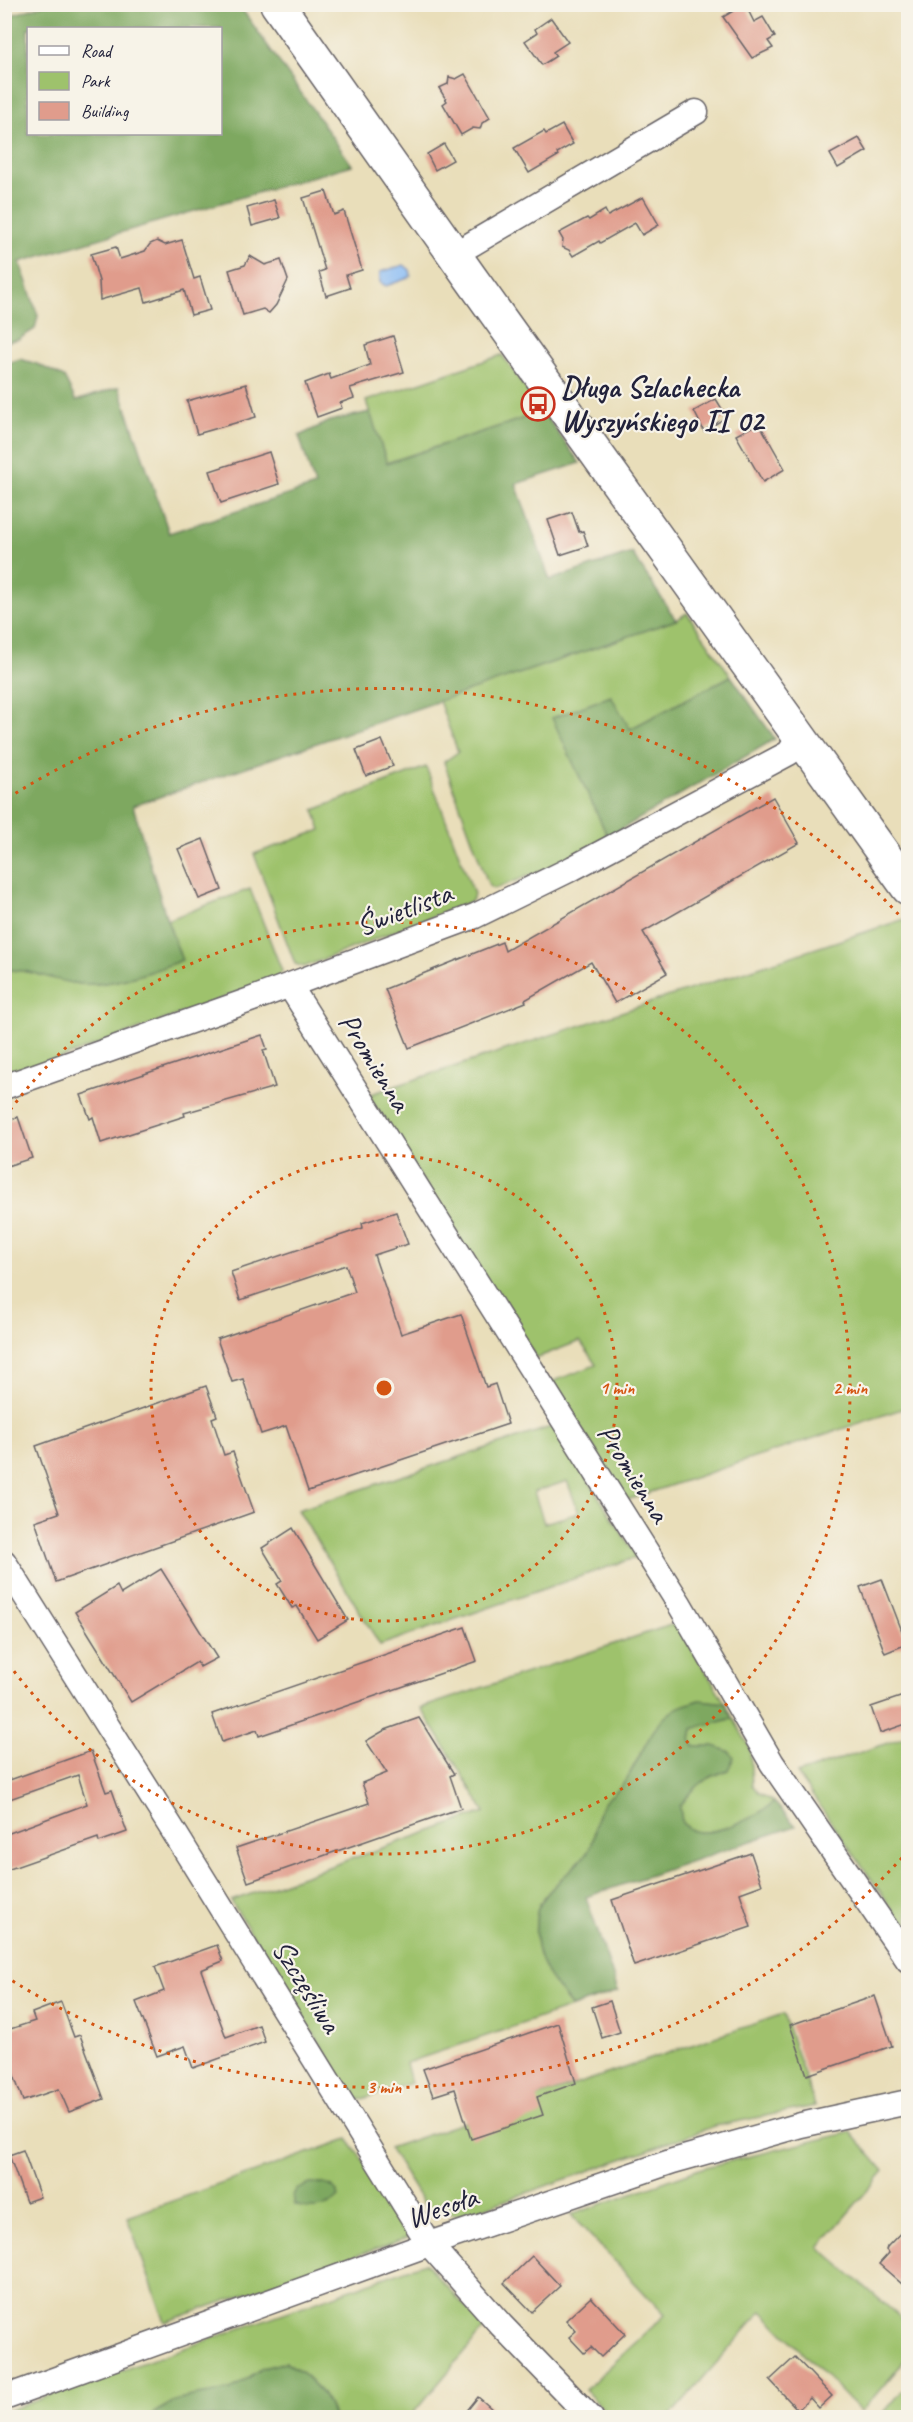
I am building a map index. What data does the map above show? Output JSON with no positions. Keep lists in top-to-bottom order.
{
  "streets": {
    "street": [
      "Świetlista",
      "Promienna",
      "Szczęśliwa",
      "Wesoła"
    ]
  },
  "crossings": [
    ["Świetlista", "Promienna"],
    ["Szczęśliwa", "Wesoła"]
  ],
  "places": {
    "bus stop": ["Długa Szlachecka Wyszyńskiego II 02"]
  },
  "legend": ["Road", "Park", "Building"],
  "rings": ["1 min", "2 min", "3 min"]
}
